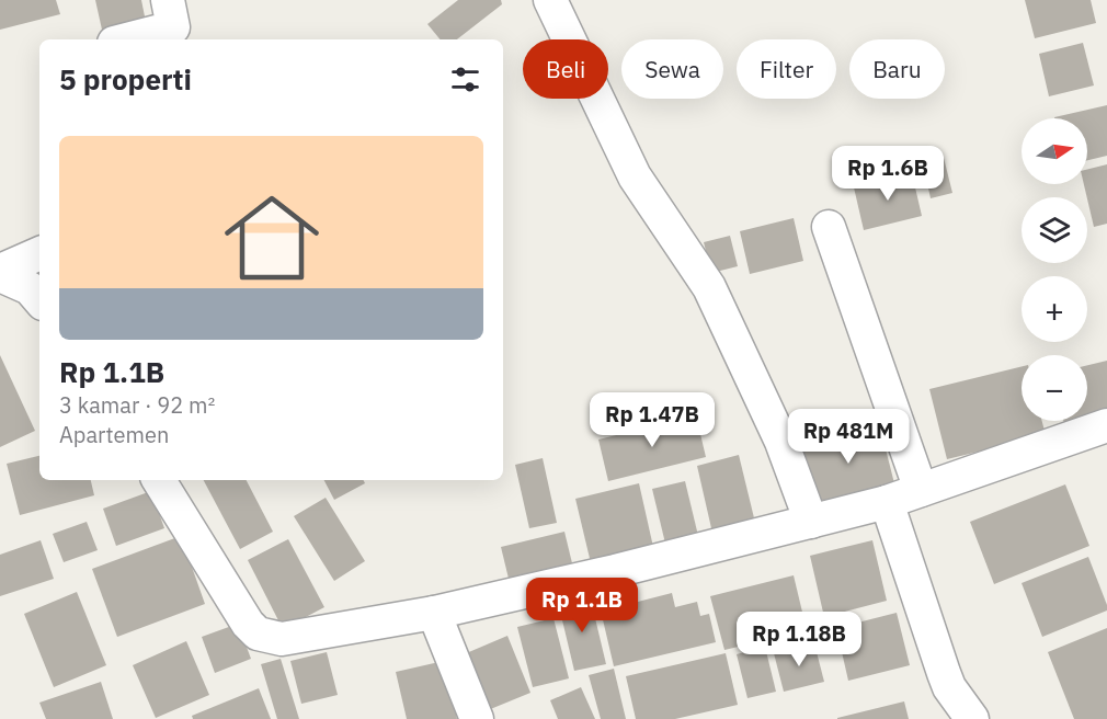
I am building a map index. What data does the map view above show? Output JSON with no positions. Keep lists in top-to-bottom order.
{
  "north": "right",
  "page": {
    "chip": [
      "Beli",
      "Sewa",
      "Filter",
      "Baru"
    ],
    "heading": "5 properti",
    "map_buttons": ["+", "−"],
    "list": [
      {
        "name": "Rp 1.1B",
        "note": "3 kamar · 92 m² · Apartemen"
      }
    ],
    "price": [
      "Rp 1.6B",
      "Rp 1.47B",
      "Rp 481M",
      "Rp 1.1B",
      "Rp 1.18B"
    ]
  }
}
